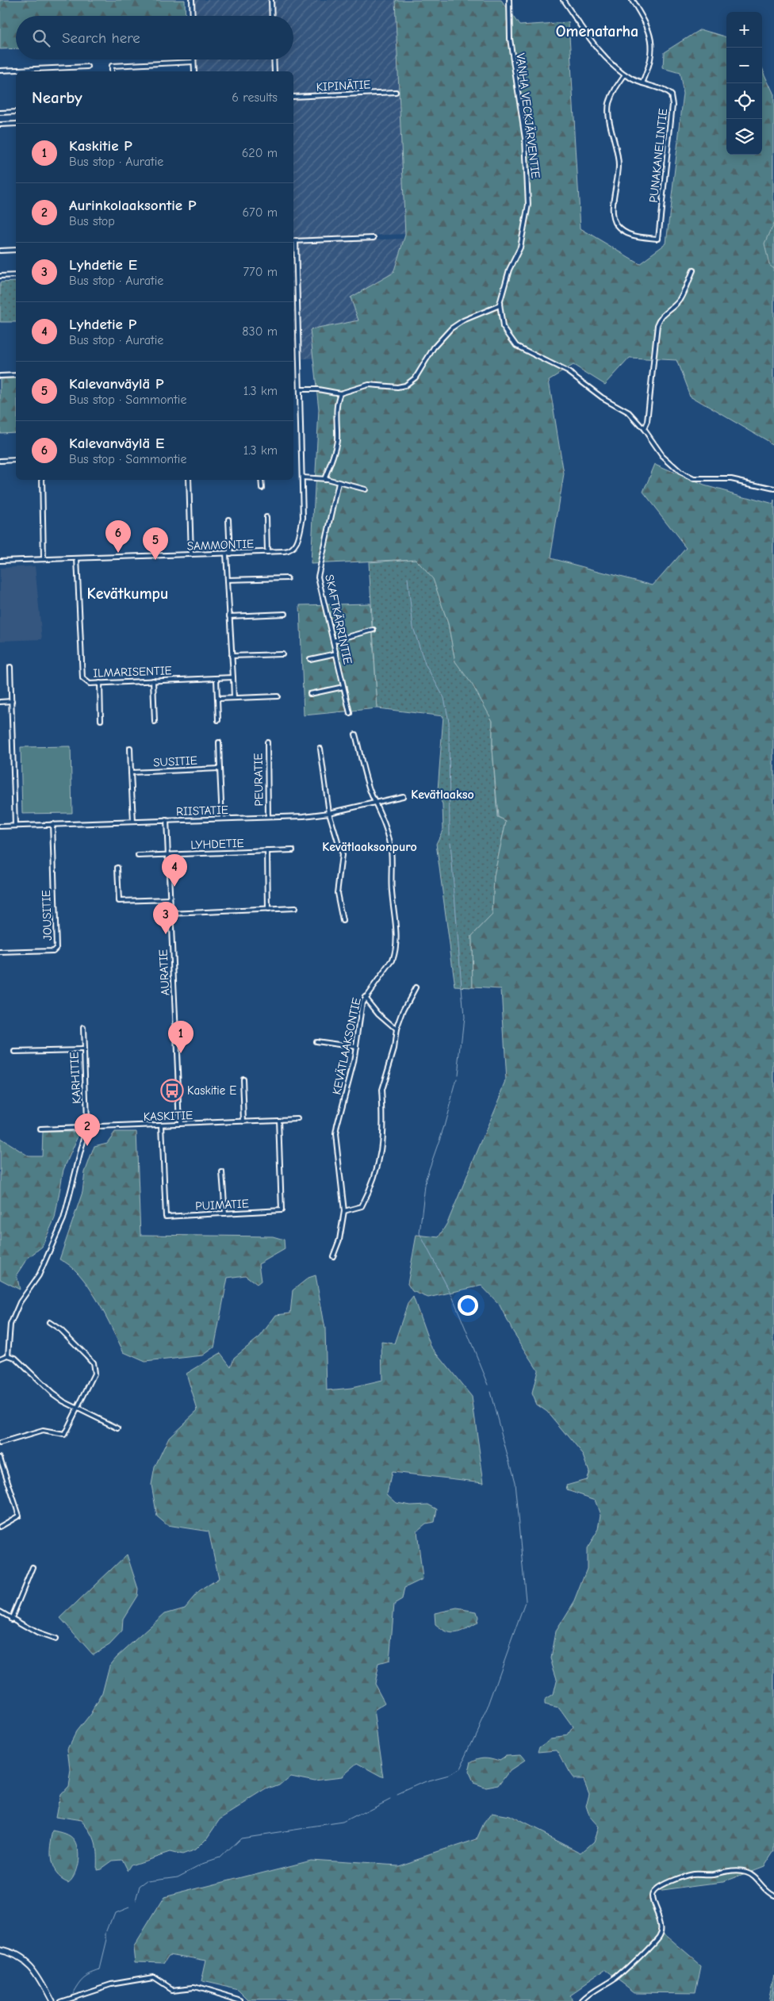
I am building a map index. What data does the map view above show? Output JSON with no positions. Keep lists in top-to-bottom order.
{
  "streets": {
    "street": [
      "KIPINÄTIE",
      "VANHA VECKJÄRVENTIE",
      "PUNAKANELINTIE",
      "SAMMONTIE",
      "SKAFTKÄRRINTIE",
      "ILMARISENTIE",
      "SUSITIE",
      "PEURATIE",
      "RIISTATIE",
      "LYHDETIE",
      "JOUSITIE",
      "AURATIE",
      "KEVÄTLAAKSONTIE",
      "KARHITIE",
      "KASKITIE",
      "PUIMATIE"
    ]
  },
  "crossings": [
    ["SAMMONTIE", "ILMARISENTIE"],
    ["PEURATIE", "RIISTATIE"],
    ["RIISTATIE", "JOUSITIE"],
    ["RIISTATIE", "AURATIE"],
    ["RIISTATIE", "KEVÄTLAAKSONTIE"],
    ["LYHDETIE", "AURATIE"],
    ["AURATIE", "KASKITIE"],
    ["KARHITIE", "KASKITIE"],
    ["KASKITIE", "PUIMATIE"]
  ],
  "districts": [
    "Omenatarha",
    "Kevätkumpu",
    "Kevätlaakso",
    "Kevätlaaksonpuro"
  ],
  "places": {
    "bus stop": ["Kaskitie E"]
  },
  "page": {
    "map_buttons": ["+", "−"],
    "search": "Search here",
    "heading": ["Nearby", "6 results"],
    "list": [
      {
        "mark": "1",
        "name": "Kaskitie P",
        "note": "Bus stop · Auratie",
        "value": "620 m"
      },
      {
        "mark": "2",
        "name": "Aurinkolaaksontie P",
        "note": "Bus stop",
        "value": "670 m"
      },
      {
        "mark": "3",
        "name": "Lyhdetie E",
        "note": "Bus stop · Auratie",
        "value": "770 m"
      },
      {
        "mark": "4",
        "name": "Lyhdetie P",
        "note": "Bus stop · Auratie",
        "value": "830 m"
      },
      {
        "mark": "5",
        "name": "Kalevanväylä P",
        "note": "Bus stop · Sammontie",
        "value": "1.3 km"
      },
      {
        "mark": "6",
        "name": "Kalevanväylä E",
        "note": "Bus stop · Sammontie",
        "value": "1.3 km"
      }
    ],
    "pins": [
      "6",
      "5",
      "4",
      "3",
      "1",
      "2"
    ]
  }
}
